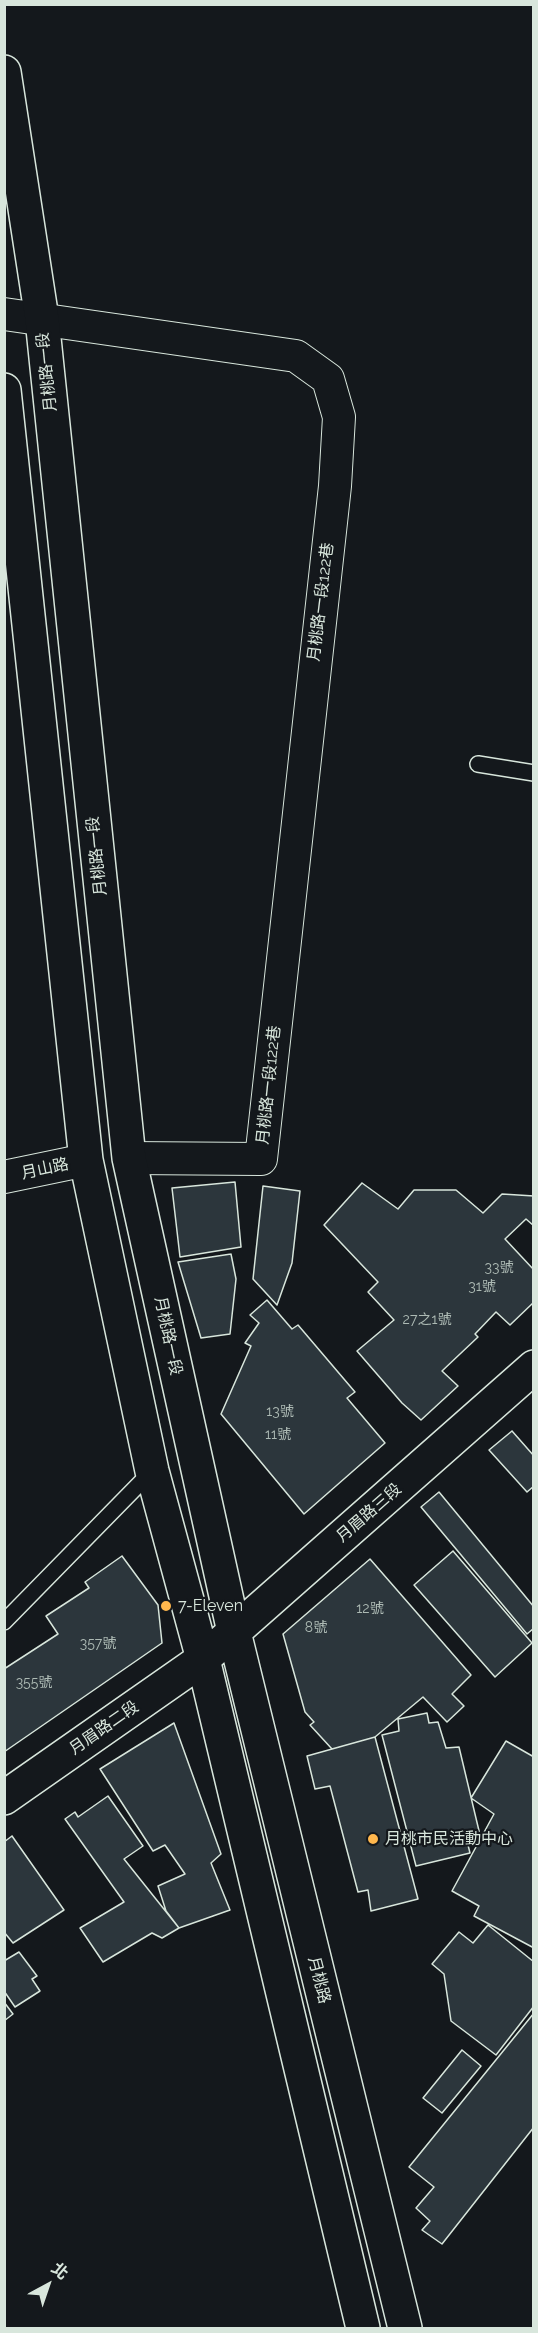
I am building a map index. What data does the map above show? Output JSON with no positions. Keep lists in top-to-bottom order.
{
  "streets": {
    "street": [
      "月桃路一段",
      "月桃路一段122巷",
      "月山路",
      "月眉路三段",
      "月眉路二段",
      "月桃路"
    ]
  },
  "crossings": [
    ["月桃路一段", "月桃路一段122巷"],
    ["月桃路一段", "月眉路三段"],
    ["月桃路一段", "月桃路"],
    ["月眉路三段", "月眉路二段"],
    ["月眉路三段", "月桃路"]
  ],
  "places": ["7-Eleven", "月桃市民活動中心"],
  "house_numbers": [
    "33號",
    "31號",
    "27之1號",
    "13號",
    "11號",
    "12號",
    "8號",
    "357號",
    "355號"
  ],
  "north": "top right"
}
